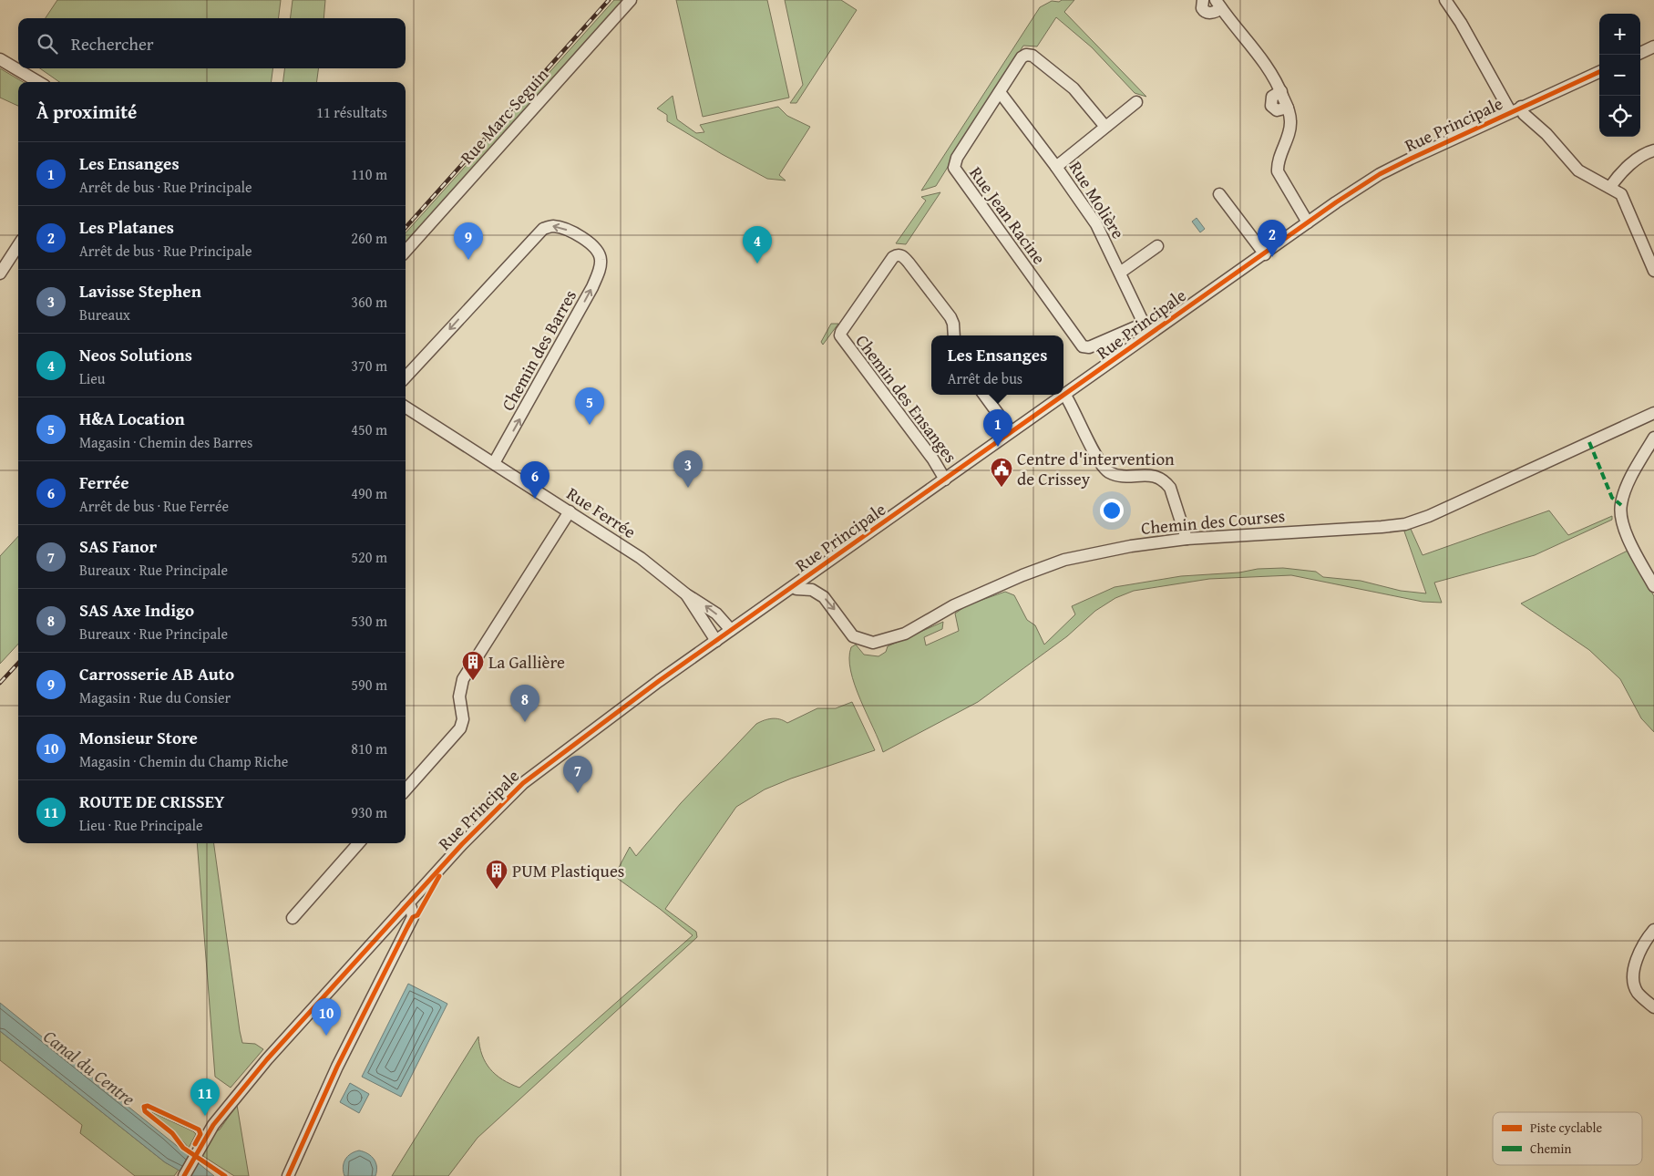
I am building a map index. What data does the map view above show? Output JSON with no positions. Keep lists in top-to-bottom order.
{
  "streets": {
    "street": [
      "Rue Marc Seguin",
      "Rue Principale",
      "Rue Molière",
      "Rue Jean Racine",
      "Chemin des Barres",
      "Chemin des Ensanges",
      "Rue Ferrée",
      "Chemin des Courses"
    ]
  },
  "crossings": [
    ["Rue Principale", "Rue Molière"],
    ["Rue Principale", "Chemin des Ensanges"],
    ["Rue Principale", "Rue Ferrée"],
    ["Rue Principale", "Chemin des Courses"],
    ["Rue Molière", "Rue Jean Racine"],
    ["Chemin des Barres", "Rue Ferrée"]
  ],
  "one_way": ["Chemin des Courses"],
  "water": ["Canal du Centre"],
  "places": {
    "public building": ["Centre d'intervention de Crissey"],
    "building": ["La Gallière", "PUM Plastiques"]
  },
  "legend": ["Piste cyclable", "Chemin"],
  "page": {
    "map_buttons": ["+", "−"],
    "search": "Rechercher",
    "heading": ["À proximité", "11 résultats"],
    "list": [
      {
        "mark": "1",
        "name": "Les Ensanges",
        "note": "Arrêt de bus · Rue Principale",
        "value": "110 m"
      },
      {
        "mark": "2",
        "name": "Les Platanes",
        "note": "Arrêt de bus · Rue Principale",
        "value": "260 m"
      },
      {
        "mark": "3",
        "name": "Lavisse Stephen",
        "note": "Bureaux",
        "value": "360 m"
      },
      {
        "mark": "4",
        "name": "Neos Solutions",
        "note": "Lieu",
        "value": "370 m"
      },
      {
        "mark": "5",
        "name": "H&A Location",
        "note": "Magasin · Chemin des Barres",
        "value": "450 m"
      },
      {
        "mark": "6",
        "name": "Ferrée",
        "note": "Arrêt de bus · Rue Ferrée",
        "value": "490 m"
      },
      {
        "mark": "7",
        "name": "SAS Fanor",
        "note": "Bureaux · Rue Principale",
        "value": "520 m"
      },
      {
        "mark": "8",
        "name": "SAS Axe Indigo",
        "note": "Bureaux · Rue Principale",
        "value": "530 m"
      },
      {
        "mark": "9",
        "name": "Carrosserie AB Auto",
        "note": "Magasin · Rue du Consier",
        "value": "590 m"
      },
      {
        "mark": "10",
        "name": "Monsieur Store",
        "note": "Magasin · Chemin du Champ Riche",
        "value": "810 m"
      },
      {
        "mark": "11",
        "name": "ROUTE DE CRISSEY",
        "note": "Lieu · Rue Principale",
        "value": "930 m"
      }
    ],
    "pins": [
      "2",
      "9",
      "4",
      "5",
      "1",
      "3",
      "6",
      "8",
      "7",
      "10",
      "11"
    ],
    "popup": ["Les Ensanges", "Arrêt de bus"]
  }
}
